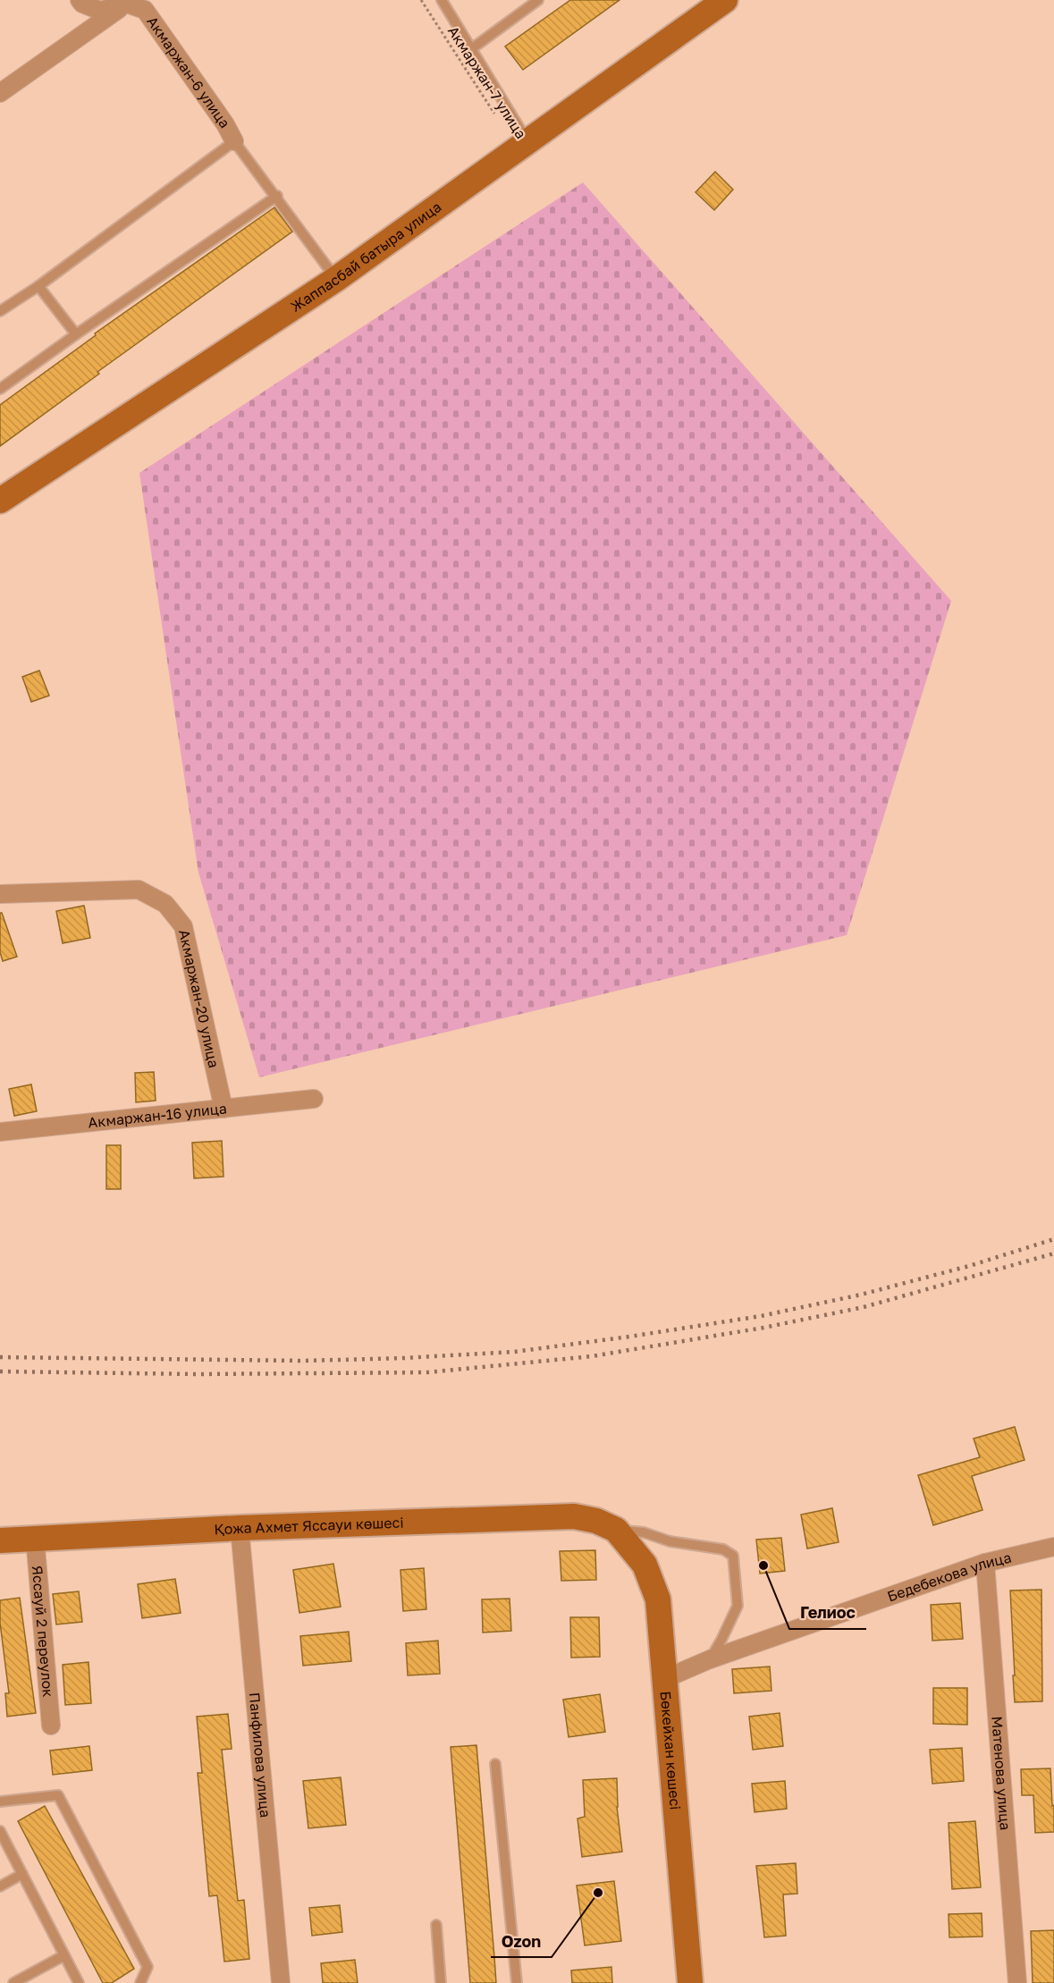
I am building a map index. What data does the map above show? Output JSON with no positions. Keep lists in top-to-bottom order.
{
  "streets": {
    "street": [
      "Акмаржан-6 улица",
      "Жаппасбай батыра улица",
      "Акмаржан-20 улица",
      "Акмаржан-16 улица",
      "Қожа Ахмет Яссауи көшесі",
      "Бедебекова улица",
      "Яссауй 2 переулок",
      "Бөкейхан көшесі",
      "Панфилова улица",
      "Матенова улица"
    ],
    "path": ["Акмаржан-7 улица"]
  },
  "crossings": [
    ["Акмаржан-20 улица", "Акмаржан-16 улица"],
    ["Қожа Ахмет Яссауи көшесі", "Яссауй 2 переулок"],
    ["Қожа Ахмет Яссауи көшесі", "Бөкейхан көшесі"],
    ["Қожа Ахмет Яссауи көшесі", "Панфилова улица"],
    ["Бедебекова улица", "Бөкейхан көшесі"],
    ["Бедебекова улица", "Матенова улица"]
  ],
  "places": ["Гелиос", "Ozon"]
}
